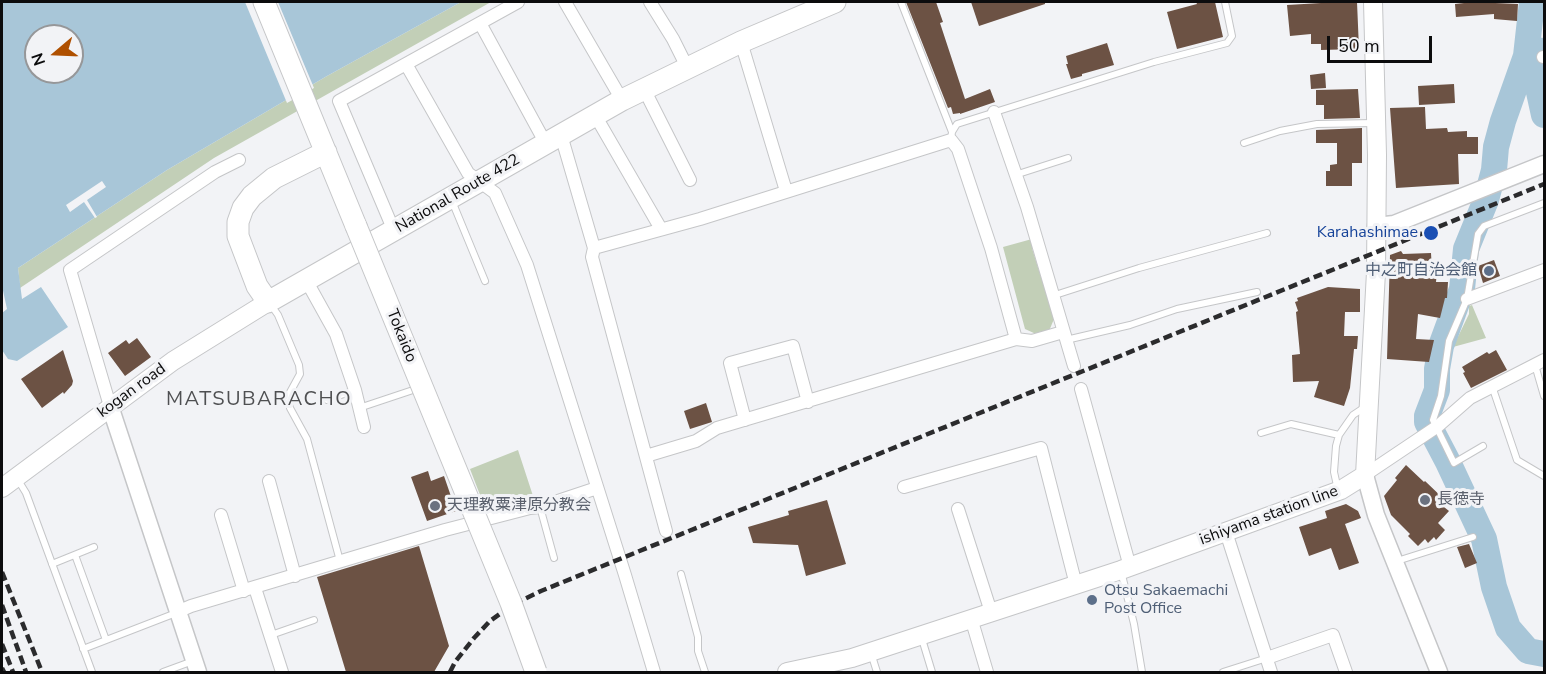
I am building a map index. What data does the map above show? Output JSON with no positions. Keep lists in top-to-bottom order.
{
  "streets": {
    "highway": ["National Route 422", "Tokaido"],
    "main road": ["kogan road", "ishiyama station line"]
  },
  "crossings": [
    ["National Route 422", "kogan road"]
  ],
  "districts": ["MATSUBARACHO"],
  "places": [
    "Karahashimae",
    "中之町自治会館",
    "長徳寺",
    "天理教粟津原分教会",
    "Otsu Sakaemachi Post Office"
  ],
  "scale_bar": "50 m",
  "north": "left"
}
